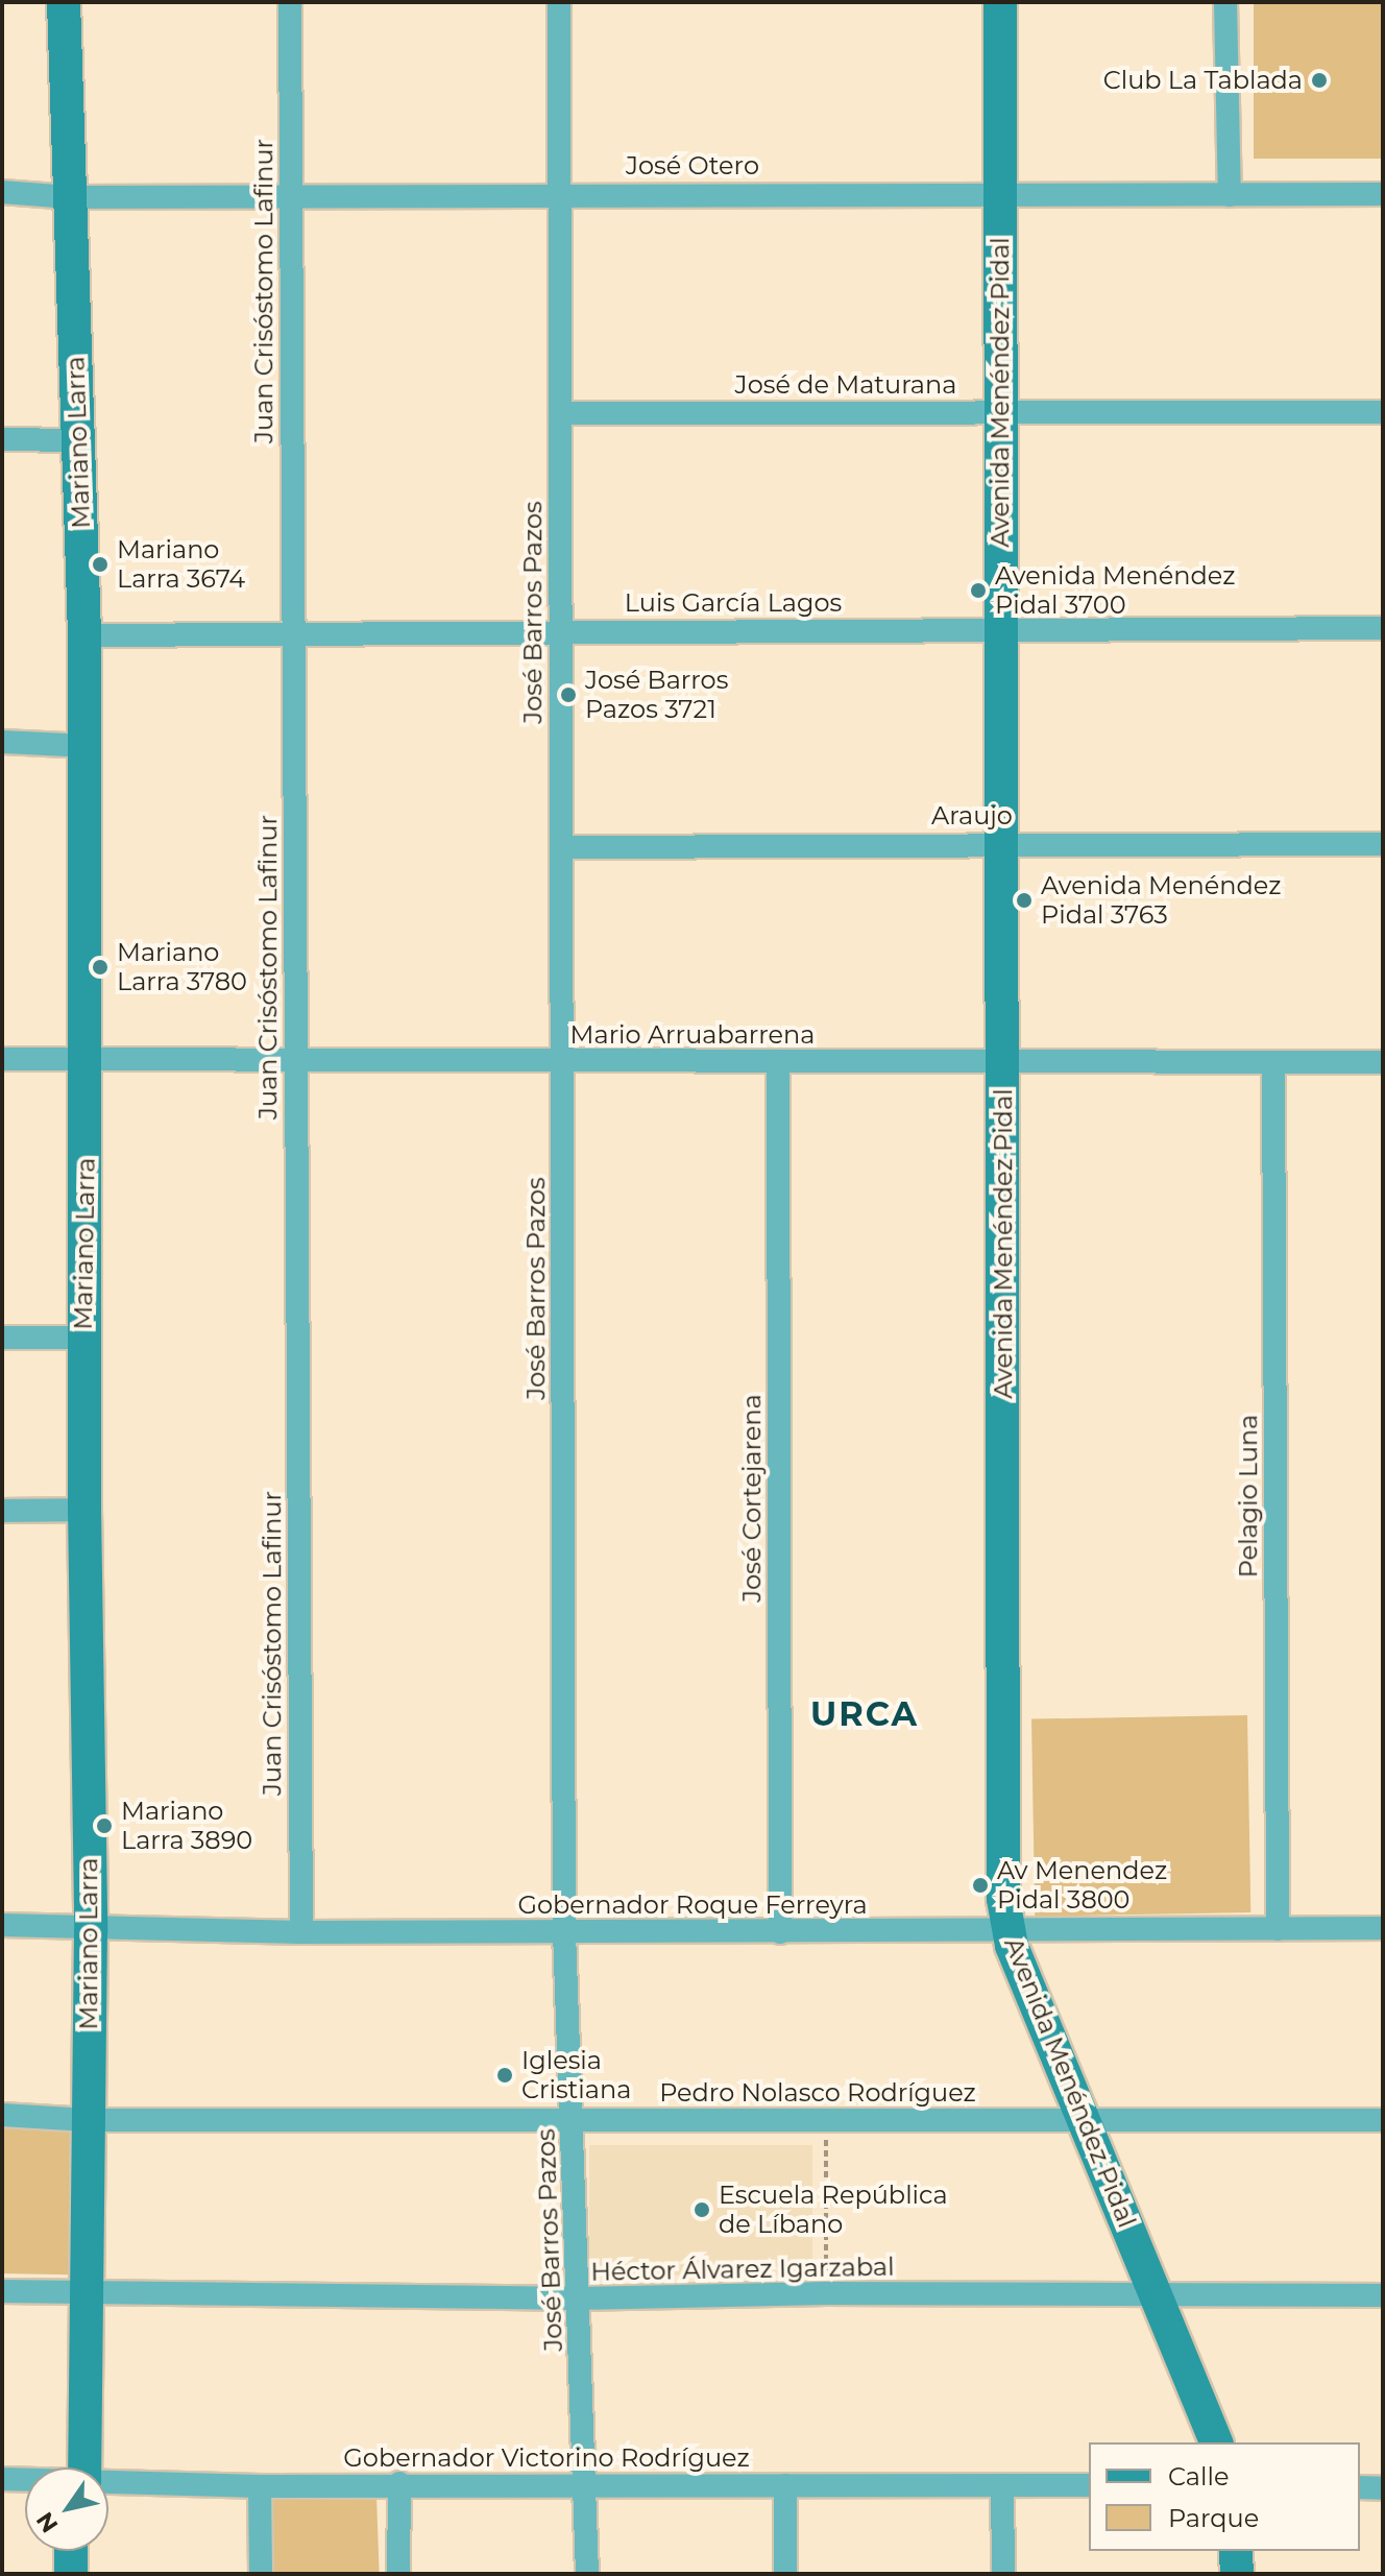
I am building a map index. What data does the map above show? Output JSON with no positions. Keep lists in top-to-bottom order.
{
  "streets": {
    "main road": ["Avenida Menéndez Pidal", "Mariano Larra"],
    "street": [
      "José Otero",
      "Juan Crisóstomo Lafinur",
      "José de Maturana",
      "Luis García Lagos",
      "José Barros Pazos",
      "Araujo",
      "Mario Arruabarrena",
      "Pelagio Luna",
      "José Cortejarena",
      "Gobernador Roque Ferreyra",
      "Pedro Nolasco Rodríguez",
      "Héctor Álvarez Igarzabal",
      "Gobernador Victorino Rodríguez"
    ]
  },
  "crossings": [
    ["José Otero", "Juan Crisóstomo Lafinur"],
    ["José Otero", "Avenida Menéndez Pidal"],
    ["José Otero", "Mariano Larra"],
    ["José Otero", "José Barros Pazos"],
    ["Juan Crisóstomo Lafinur", "Luis García Lagos"],
    ["Juan Crisóstomo Lafinur", "Mario Arruabarrena"],
    ["Juan Crisóstomo Lafinur", "Gobernador Roque Ferreyra"],
    ["José de Maturana", "Avenida Menéndez Pidal"],
    ["José de Maturana", "José Barros Pazos"],
    ["Avenida Menéndez Pidal", "Luis García Lagos"],
    ["Avenida Menéndez Pidal", "Araujo"],
    ["Avenida Menéndez Pidal", "Mario Arruabarrena"],
    ["Avenida Menéndez Pidal", "Gobernador Roque Ferreyra"],
    ["Avenida Menéndez Pidal", "Pedro Nolasco Rodríguez"],
    ["Avenida Menéndez Pidal", "Héctor Álvarez Igarzabal"],
    ["Mariano Larra", "Luis García Lagos"],
    ["Mariano Larra", "Mario Arruabarrena"],
    ["Mariano Larra", "Gobernador Roque Ferreyra"],
    ["Mariano Larra", "Pedro Nolasco Rodríguez"],
    ["Mariano Larra", "Héctor Álvarez Igarzabal"],
    ["Luis García Lagos", "José Barros Pazos"],
    ["José Barros Pazos", "Araujo"],
    ["José Barros Pazos", "Mario Arruabarrena"],
    ["José Barros Pazos", "Gobernador Roque Ferreyra"],
    ["José Barros Pazos", "Pedro Nolasco Rodríguez"],
    ["José Barros Pazos", "Héctor Álvarez Igarzabal"],
    ["José Barros Pazos", "Gobernador Victorino Rodríguez"],
    ["Mario Arruabarrena", "Pelagio Luna"],
    ["Mario Arruabarrena", "José Cortejarena"],
    ["Pelagio Luna", "Gobernador Roque Ferreyra"],
    ["José Cortejarena", "Gobernador Roque Ferreyra"]
  ],
  "districts": ["URCA"],
  "places": [
    "Club La Tablada",
    "Mariano Larra 3674",
    "Avenida Menéndez Pidal 3700",
    "José Barros Pazos 3721",
    "Avenida Menéndez Pidal 3763",
    "Mariano Larra 3780",
    "Mariano Larra 3890",
    "Av Menendez Pidal 3800",
    "Iglesia Cristiana",
    "Escuela República de Líbano"
  ],
  "legend": ["Calle", "Parque"],
  "north": "bottom left"
}
